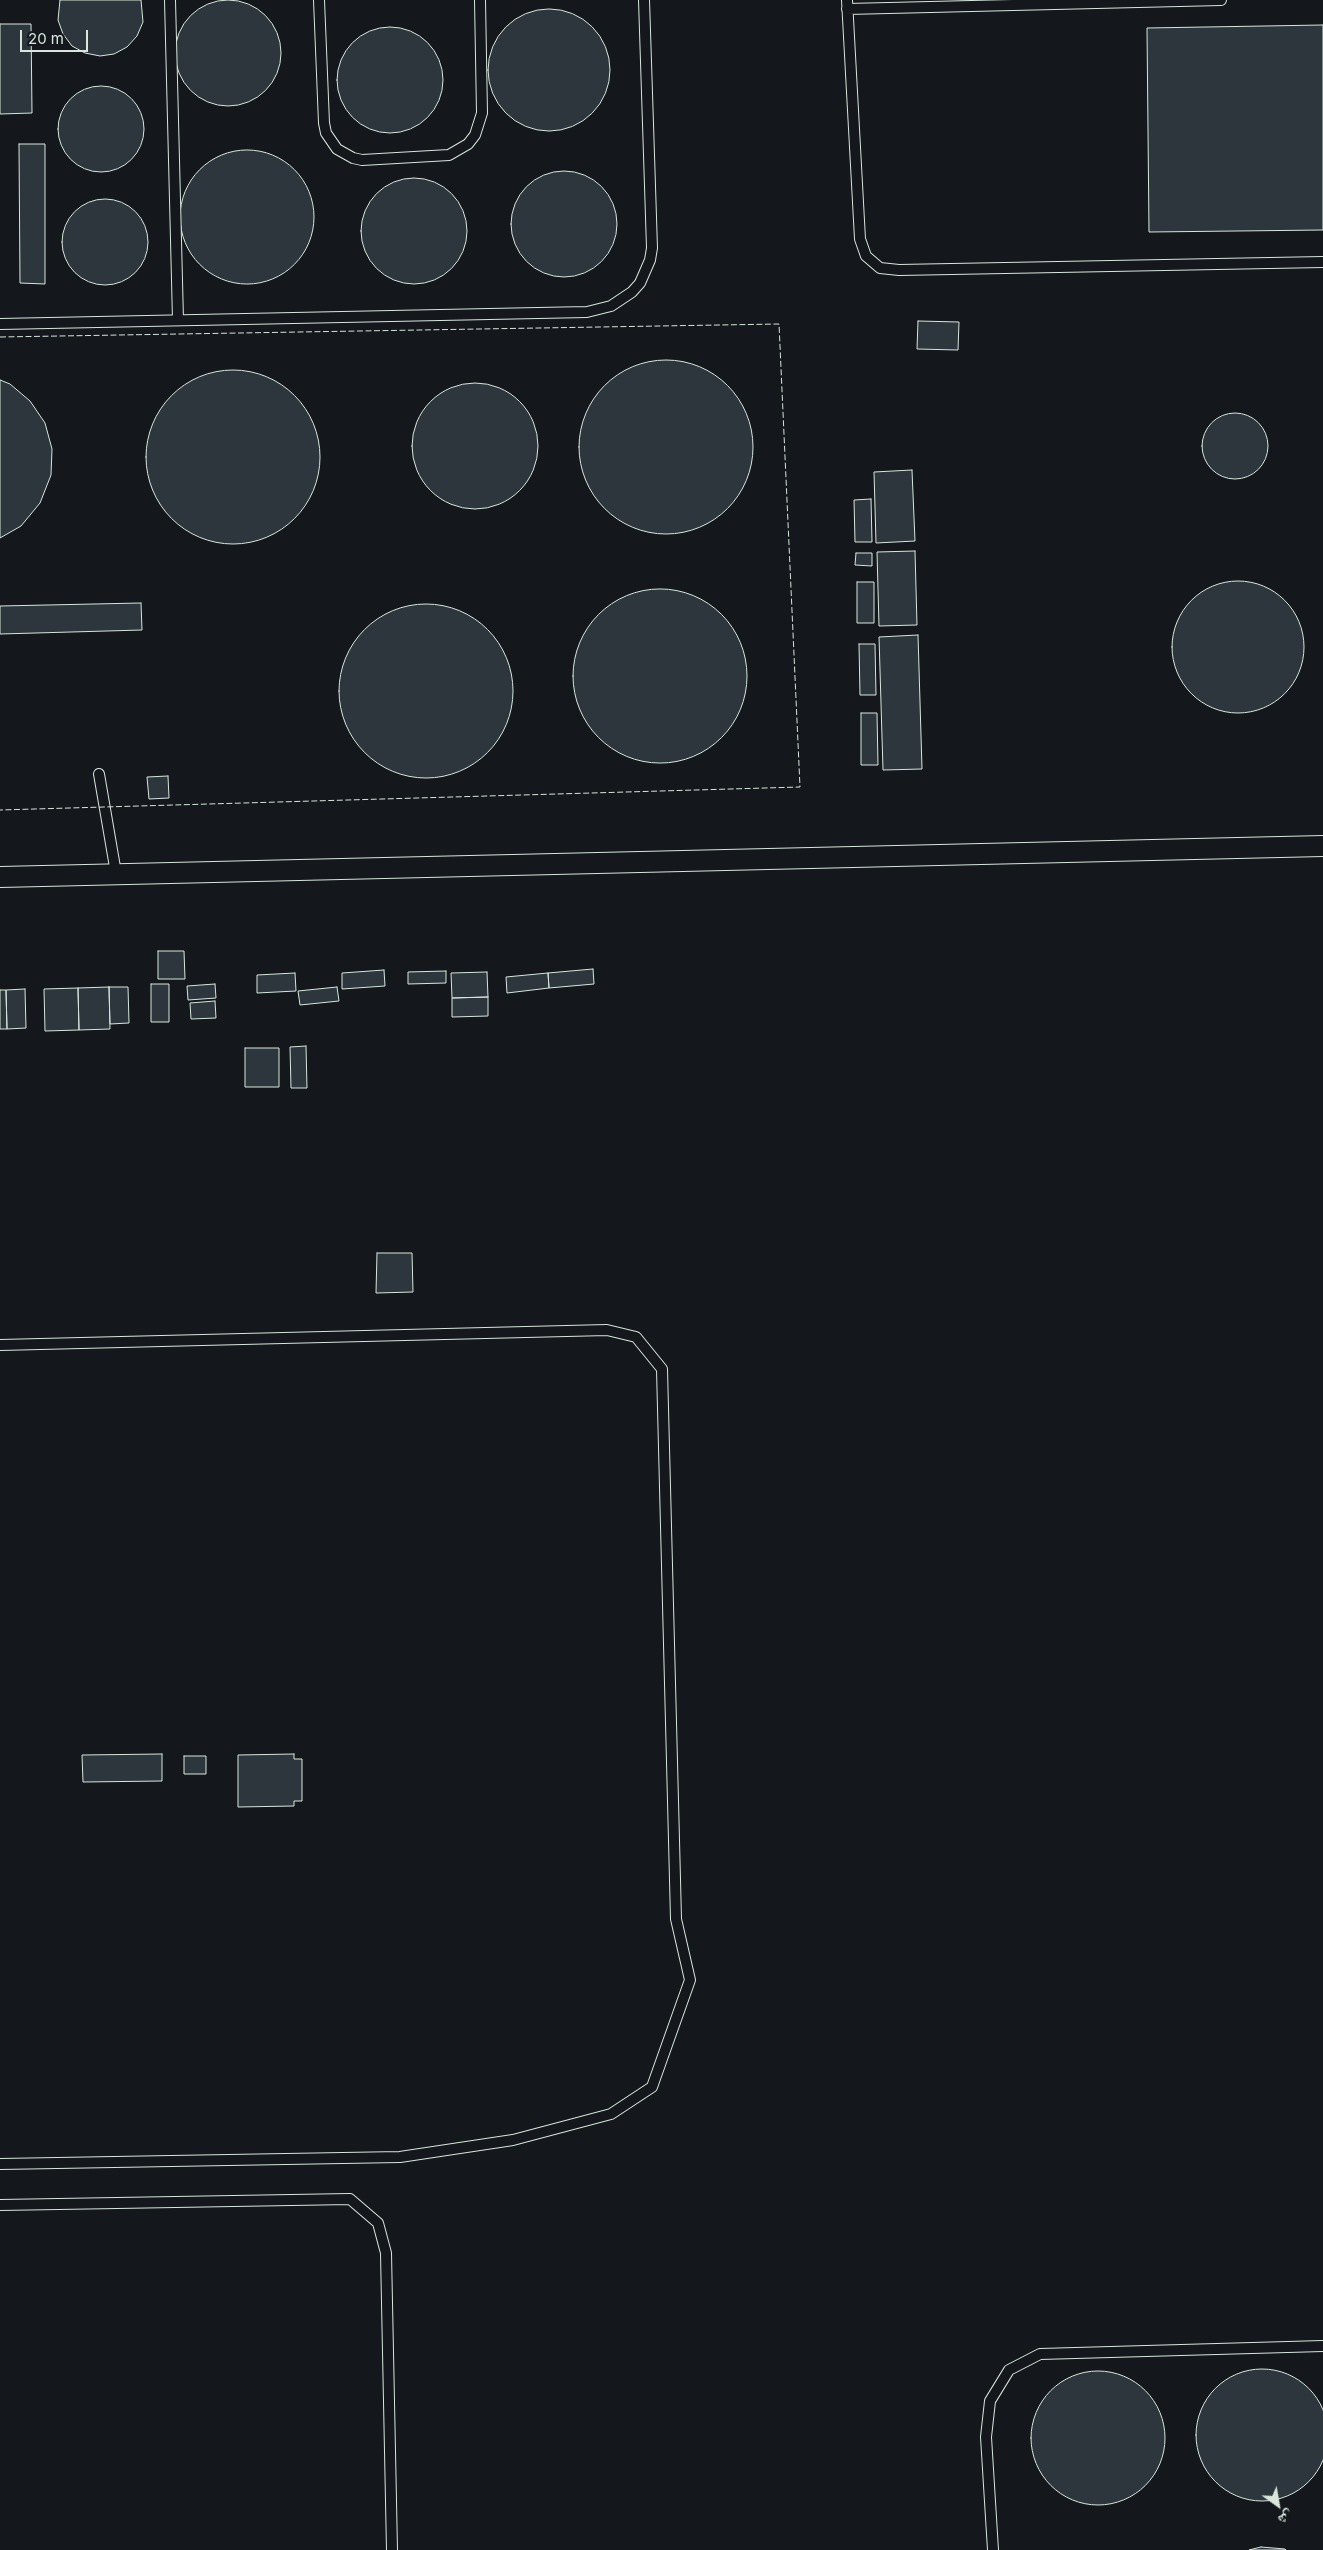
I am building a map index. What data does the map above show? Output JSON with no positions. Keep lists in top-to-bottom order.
{
  "scale_bar": "20 m",
  "north": "bottom right"
}
